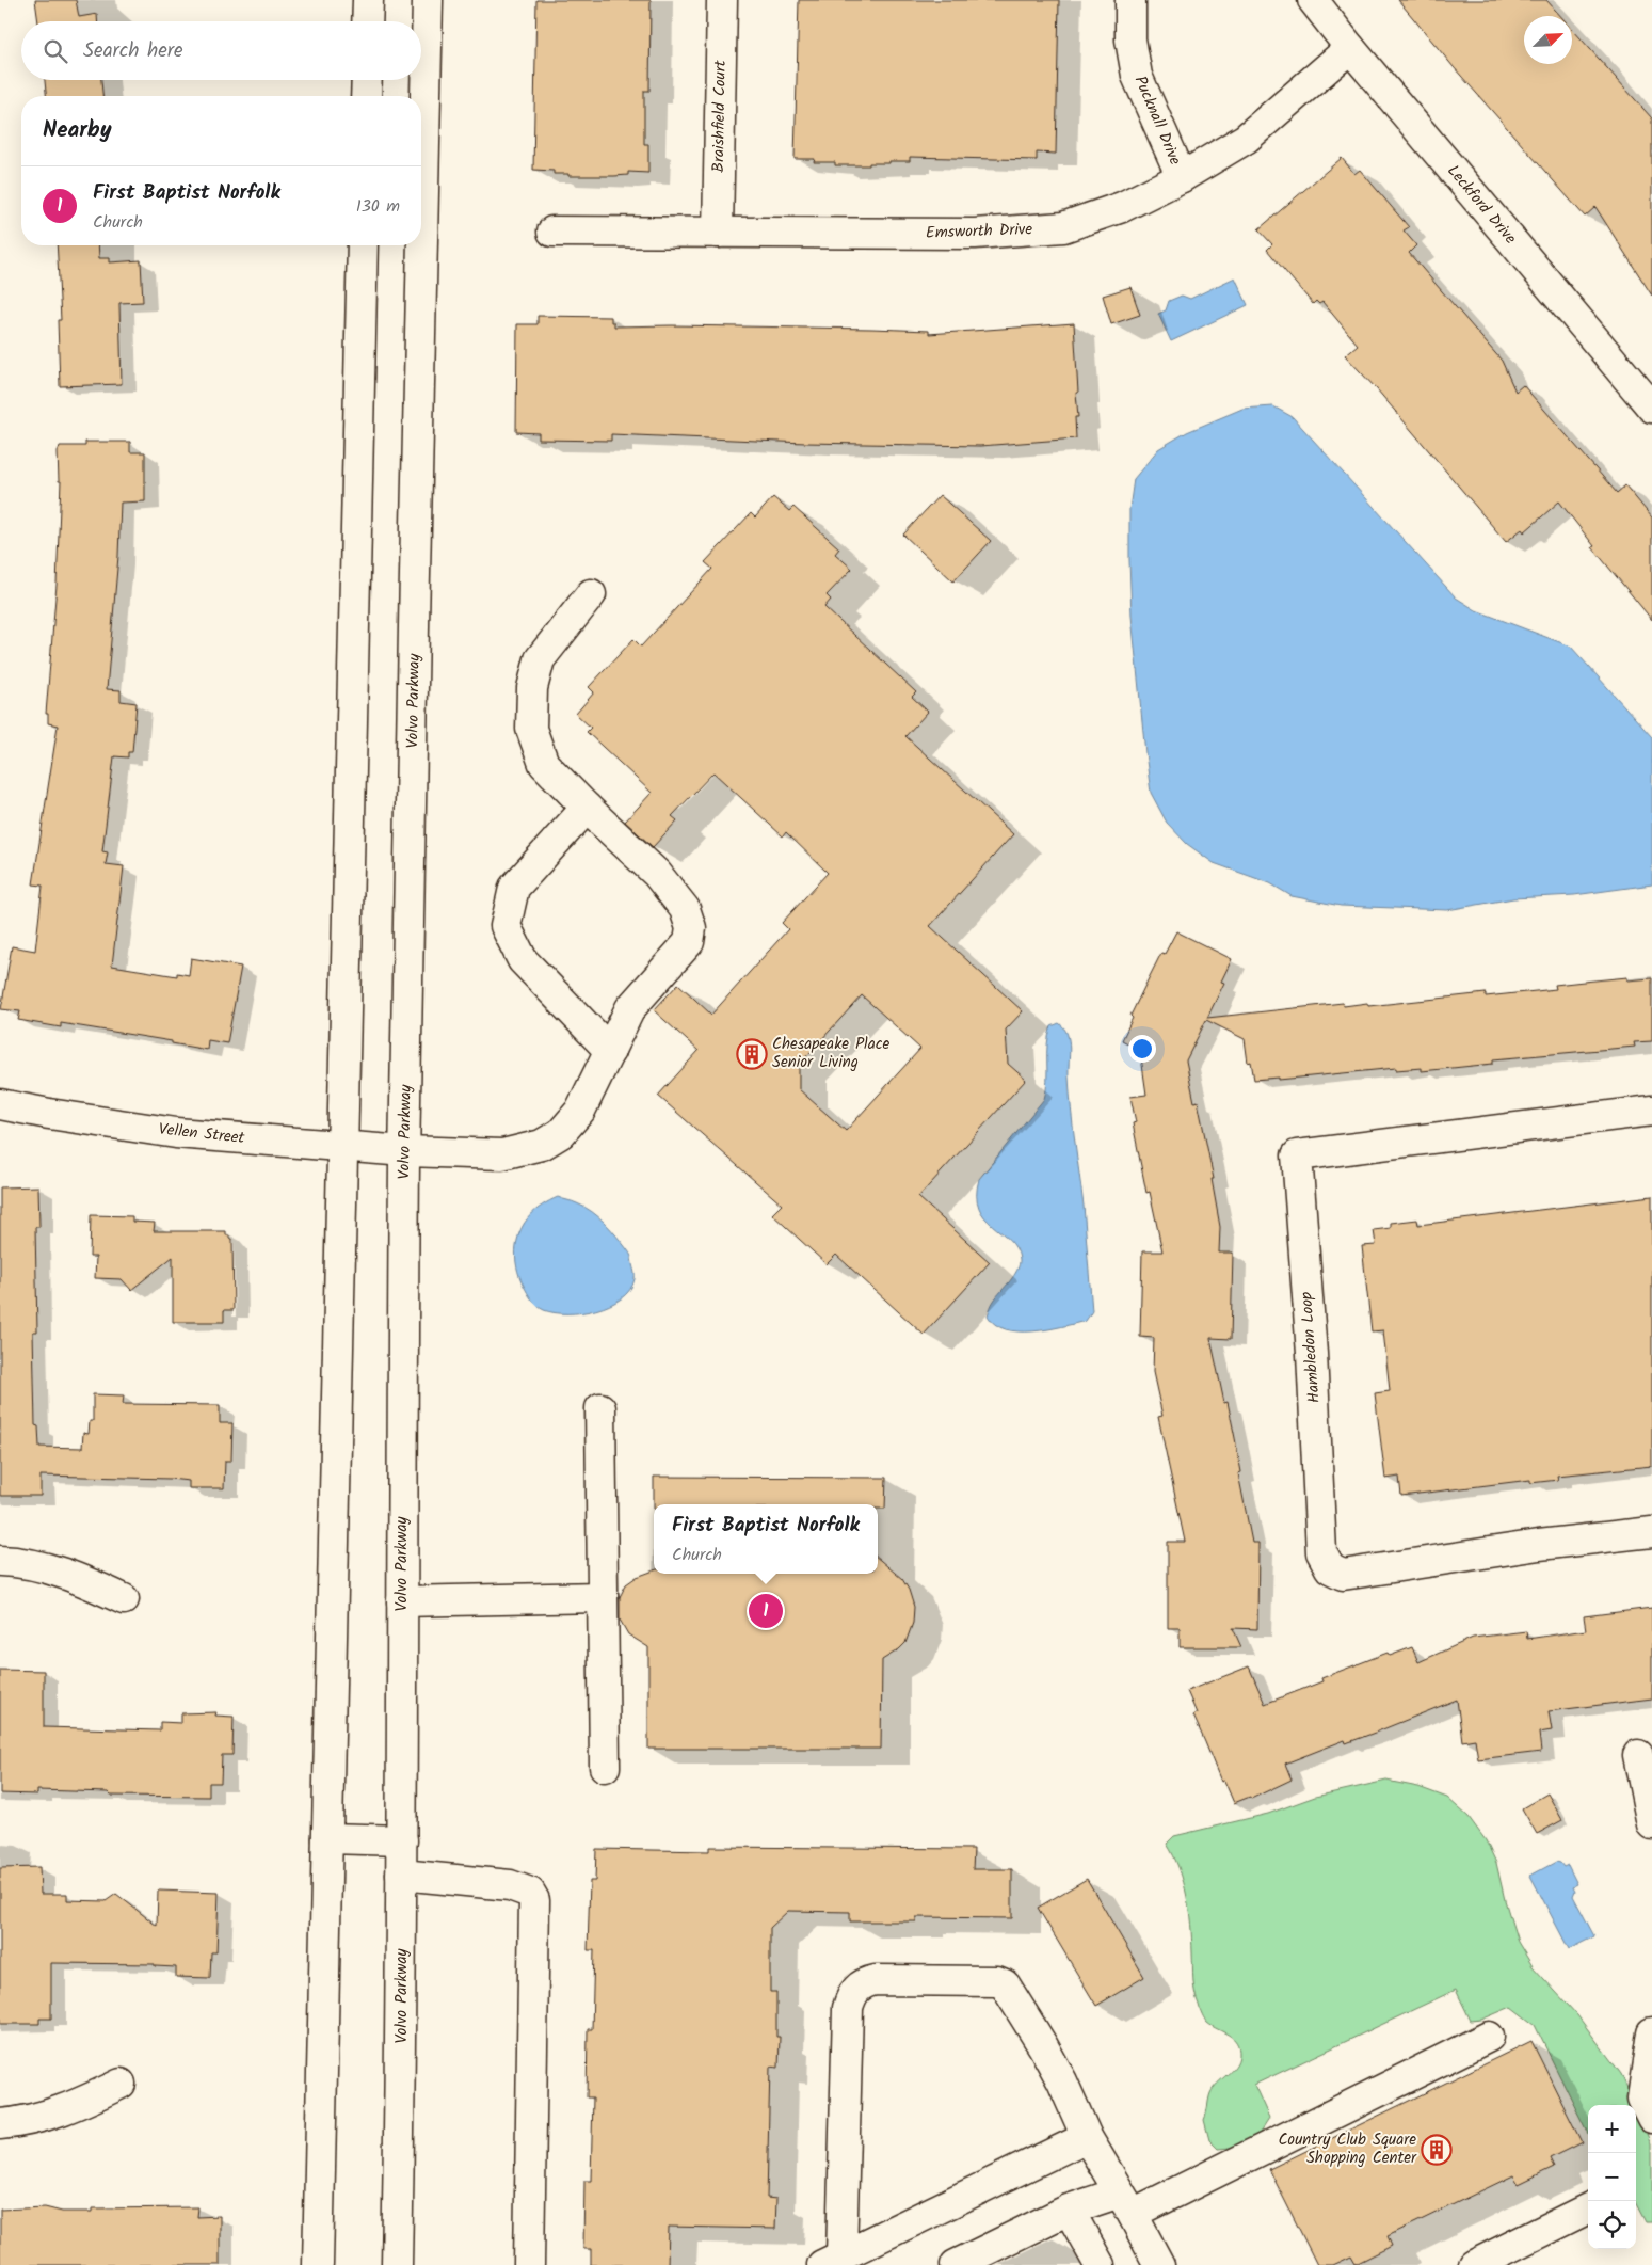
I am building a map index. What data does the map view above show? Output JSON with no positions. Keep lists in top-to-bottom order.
{
  "streets": {
    "main road": [
      "Braishfield Court",
      "Pucknall Drive",
      "Leckford Drive",
      "Emsworth Drive",
      "Volvo Parkway",
      "Vellen Street",
      "Hambledon Loop"
    ]
  },
  "crossings": [
    ["Braishfield Court", "Emsworth Drive"],
    ["Pucknall Drive", "Emsworth Drive"],
    ["Leckford Drive", "Emsworth Drive"],
    ["Volvo Parkway", "Vellen Street"]
  ],
  "places": {
    "building": ["Chesapeake Place Senior Living", "Country Club Square Shopping Center"]
  },
  "north": "top right",
  "page": {
    "search": "Search here",
    "heading": "Nearby",
    "list": [
      {
        "mark": "1",
        "name": "First Baptist Norfolk",
        "note": "Church",
        "value": "130 m"
      }
    ],
    "popup": ["First Baptist Norfolk", "Church"],
    "pins": "1",
    "map_buttons": ["+", "−"]
  }
}
